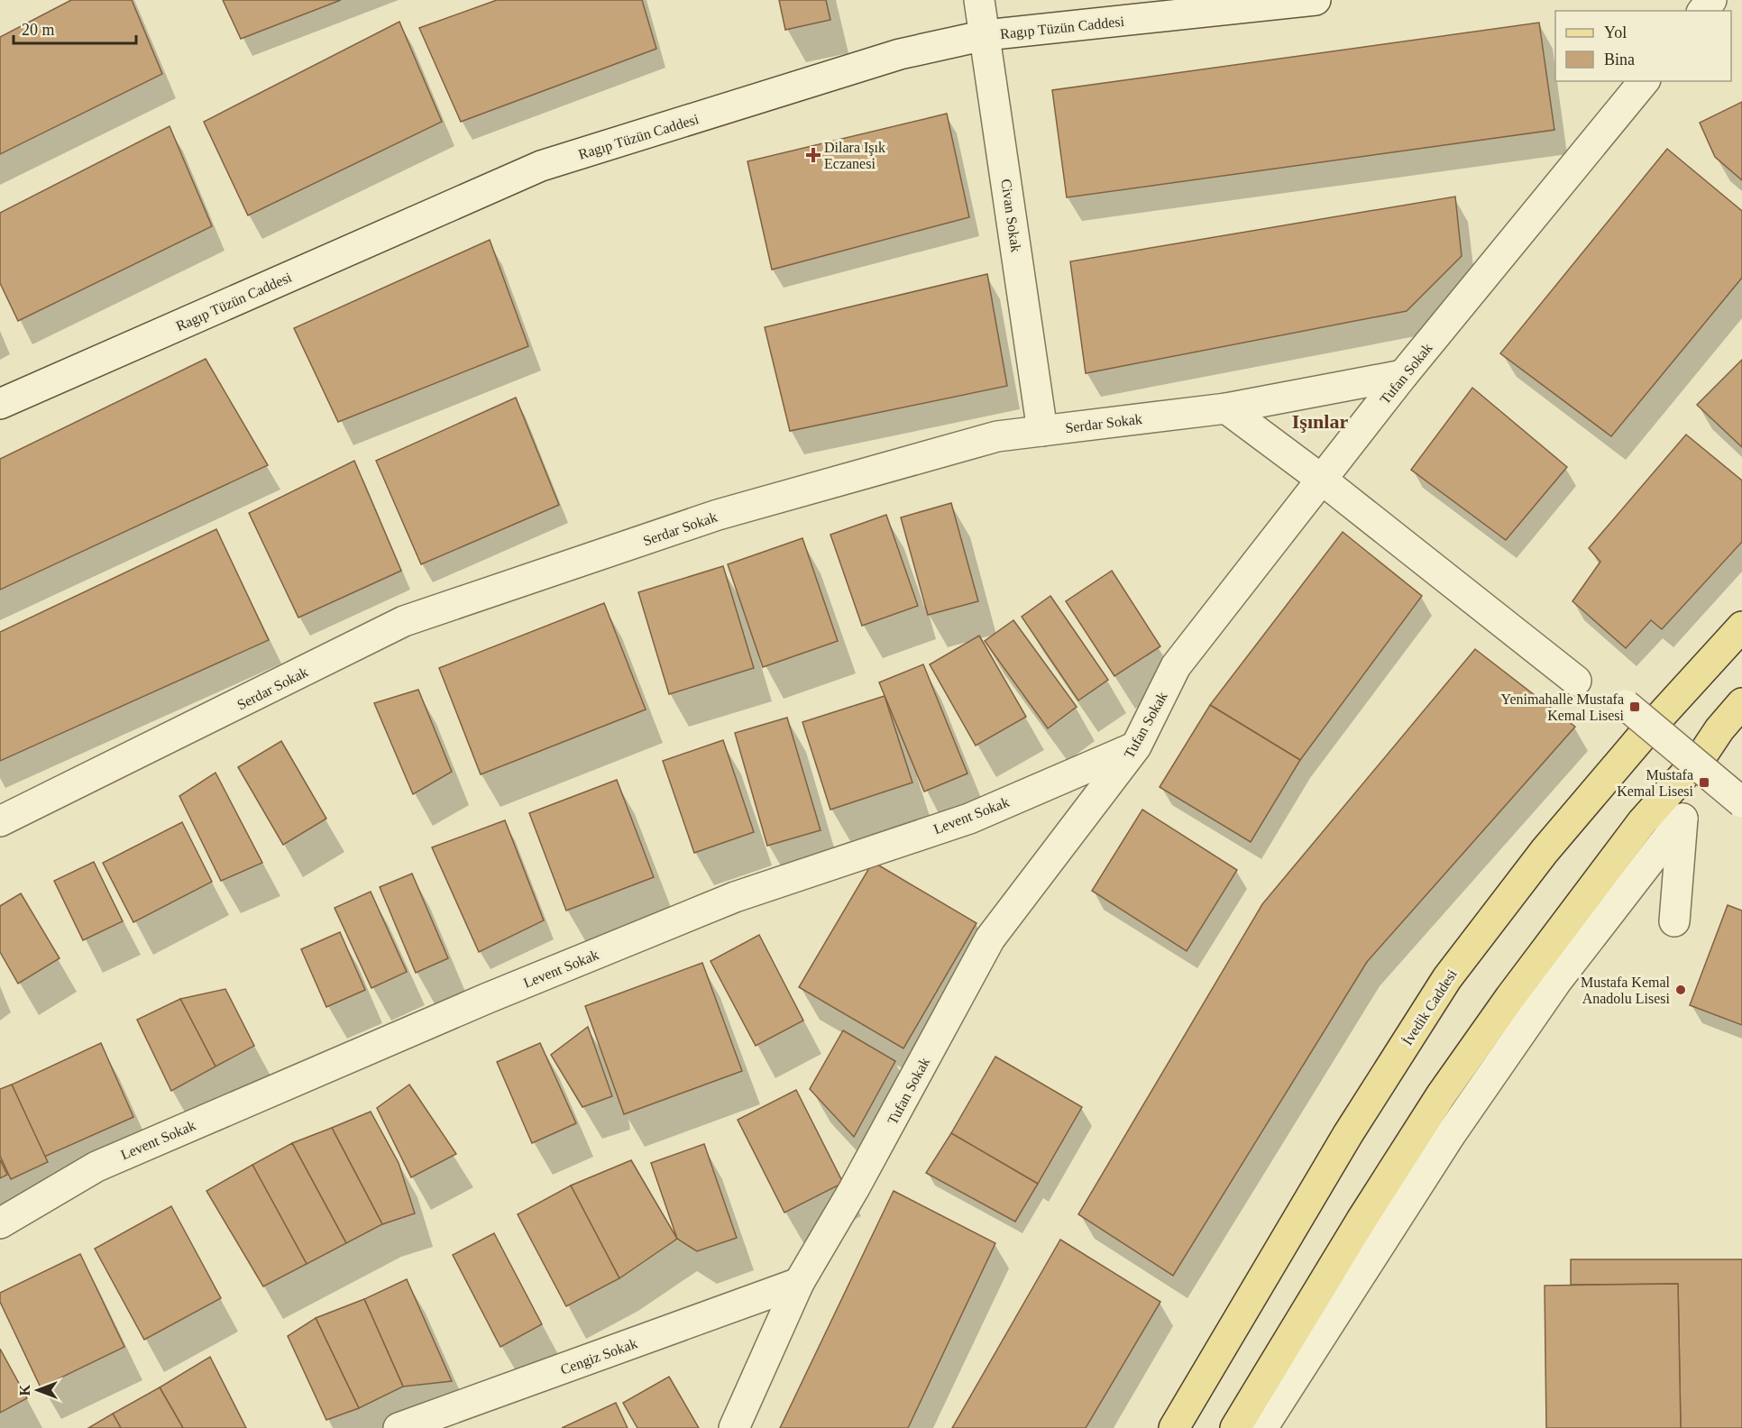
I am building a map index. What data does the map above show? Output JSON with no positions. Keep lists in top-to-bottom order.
{
  "streets": {
    "main road": ["İvedik Caddesi"],
    "street": [
      "Ragıp Tüzün Caddesi",
      "Civan Sokak",
      "Tufan Sokak",
      "Serdar Sokak",
      "Levent Sokak",
      "Cengiz Sokak"
    ]
  },
  "crossings": [
    ["Ragıp Tüzün Caddesi", "Civan Sokak"],
    ["Civan Sokak", "Serdar Sokak"],
    ["Tufan Sokak", "Serdar Sokak"],
    ["Tufan Sokak", "Levent Sokak"],
    ["Tufan Sokak", "Cengiz Sokak"]
  ],
  "districts": ["Işınlar"],
  "places": {
    "health": ["Dilara Işık Eczanesi"],
    "transit": ["Yenimahalle Mustafa Kemal Lisesi", "Mustafa Kemal Lisesi"],
    "other": ["Mustafa Kemal Anadolu Lisesi"]
  },
  "legend": ["Yol", "Bina"],
  "scale_bar": "20 m",
  "north": "left"
}
